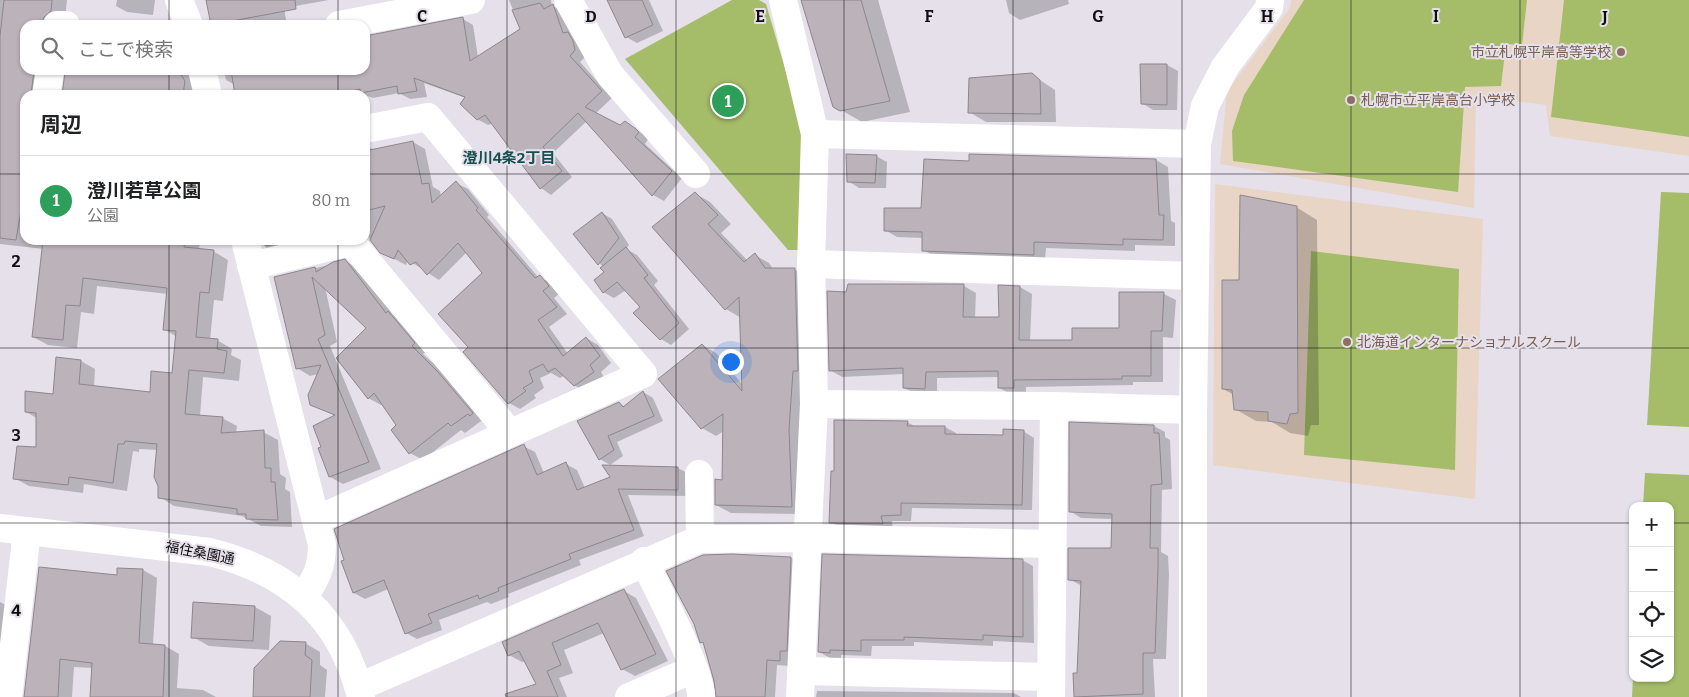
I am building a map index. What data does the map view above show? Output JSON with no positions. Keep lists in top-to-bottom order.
{
  "streets": {
    "street": ["福住桑園通"]
  },
  "districts": ["澄川4条2丁目"],
  "places": ["市立札幌平岸高等学校", "札幌市立平岸高台小学校", "北海道インターナショナルスクール"],
  "page": {
    "search": "ここで検索",
    "pins": "1",
    "heading": "周辺",
    "list": [
      {
        "mark": "1",
        "name": "澄川若草公園",
        "note": "公園",
        "value": "80 m"
      }
    ],
    "map_buttons": ["+", "−"]
  },
  "grid": {
    "columns": [
      "C",
      "D",
      "E",
      "F",
      "G",
      "H",
      "I",
      "J"
    ],
    "rows": ["2", "3", "4"]
  }
}
